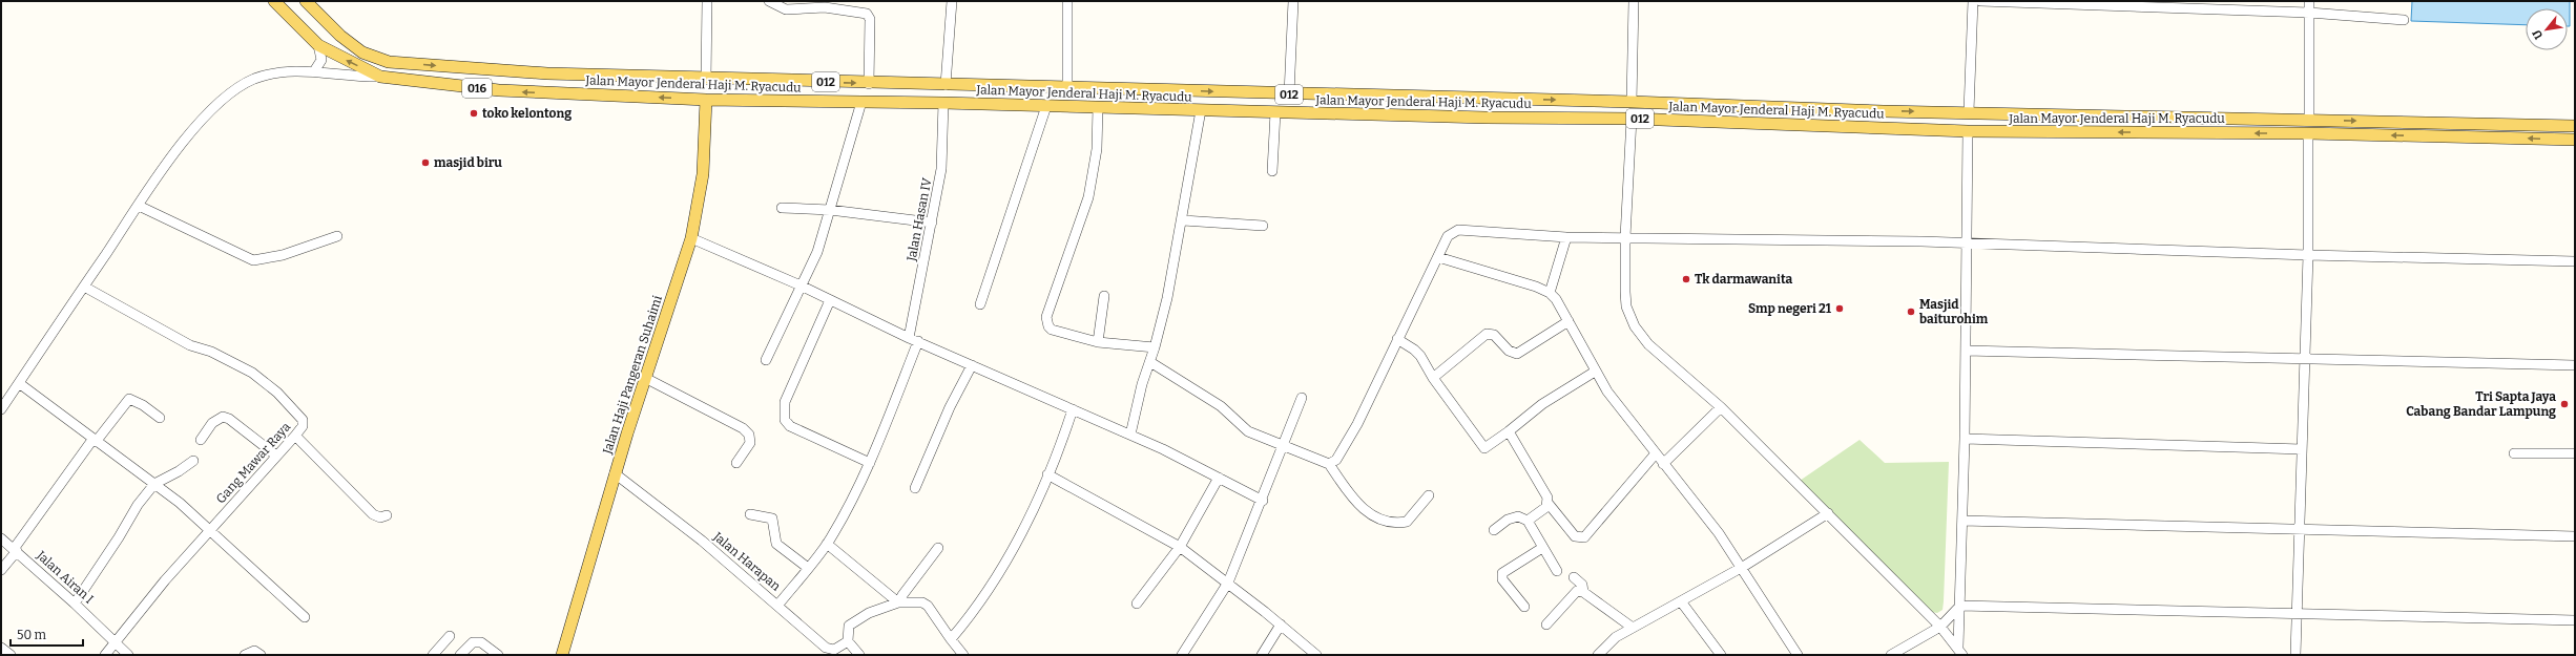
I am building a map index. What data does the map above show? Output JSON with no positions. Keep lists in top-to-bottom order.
{
  "streets": {
    "main road": [
      "012",
      "Jalan Mayor Jenderal Haji M. Ryacudu",
      "016",
      "Jalan Haji Pangeran Suhaimi"
    ],
    "street": [
      "Jalan Hasan IV",
      "Gang Mawar Raya",
      "Jalan Harapan",
      "Jalan Airan I"
    ]
  },
  "crossings": [
    ["Jalan Mayor Jenderal Haji M. Ryacudu", "Jalan Hasan IV"],
    ["Jalan Mayor Jenderal Haji M. Ryacudu", "Jalan Haji Pangeran Suhaimi"],
    ["Jalan Hasan IV", "Jalan Harapan"],
    ["Jalan Haji Pangeran Suhaimi", "Jalan Harapan"],
    ["Gang Mawar Raya", "Jalan Airan I"]
  ],
  "places": [
    "toko kelontong",
    "masjid biru",
    "Tk darmawanita",
    "Smp negeri 21",
    "Masjid baiturohim",
    "Tri Sapta Jaya Cabang Bandar Lampung"
  ],
  "scale_bar": "50 m",
  "north": "bottom left"
}
